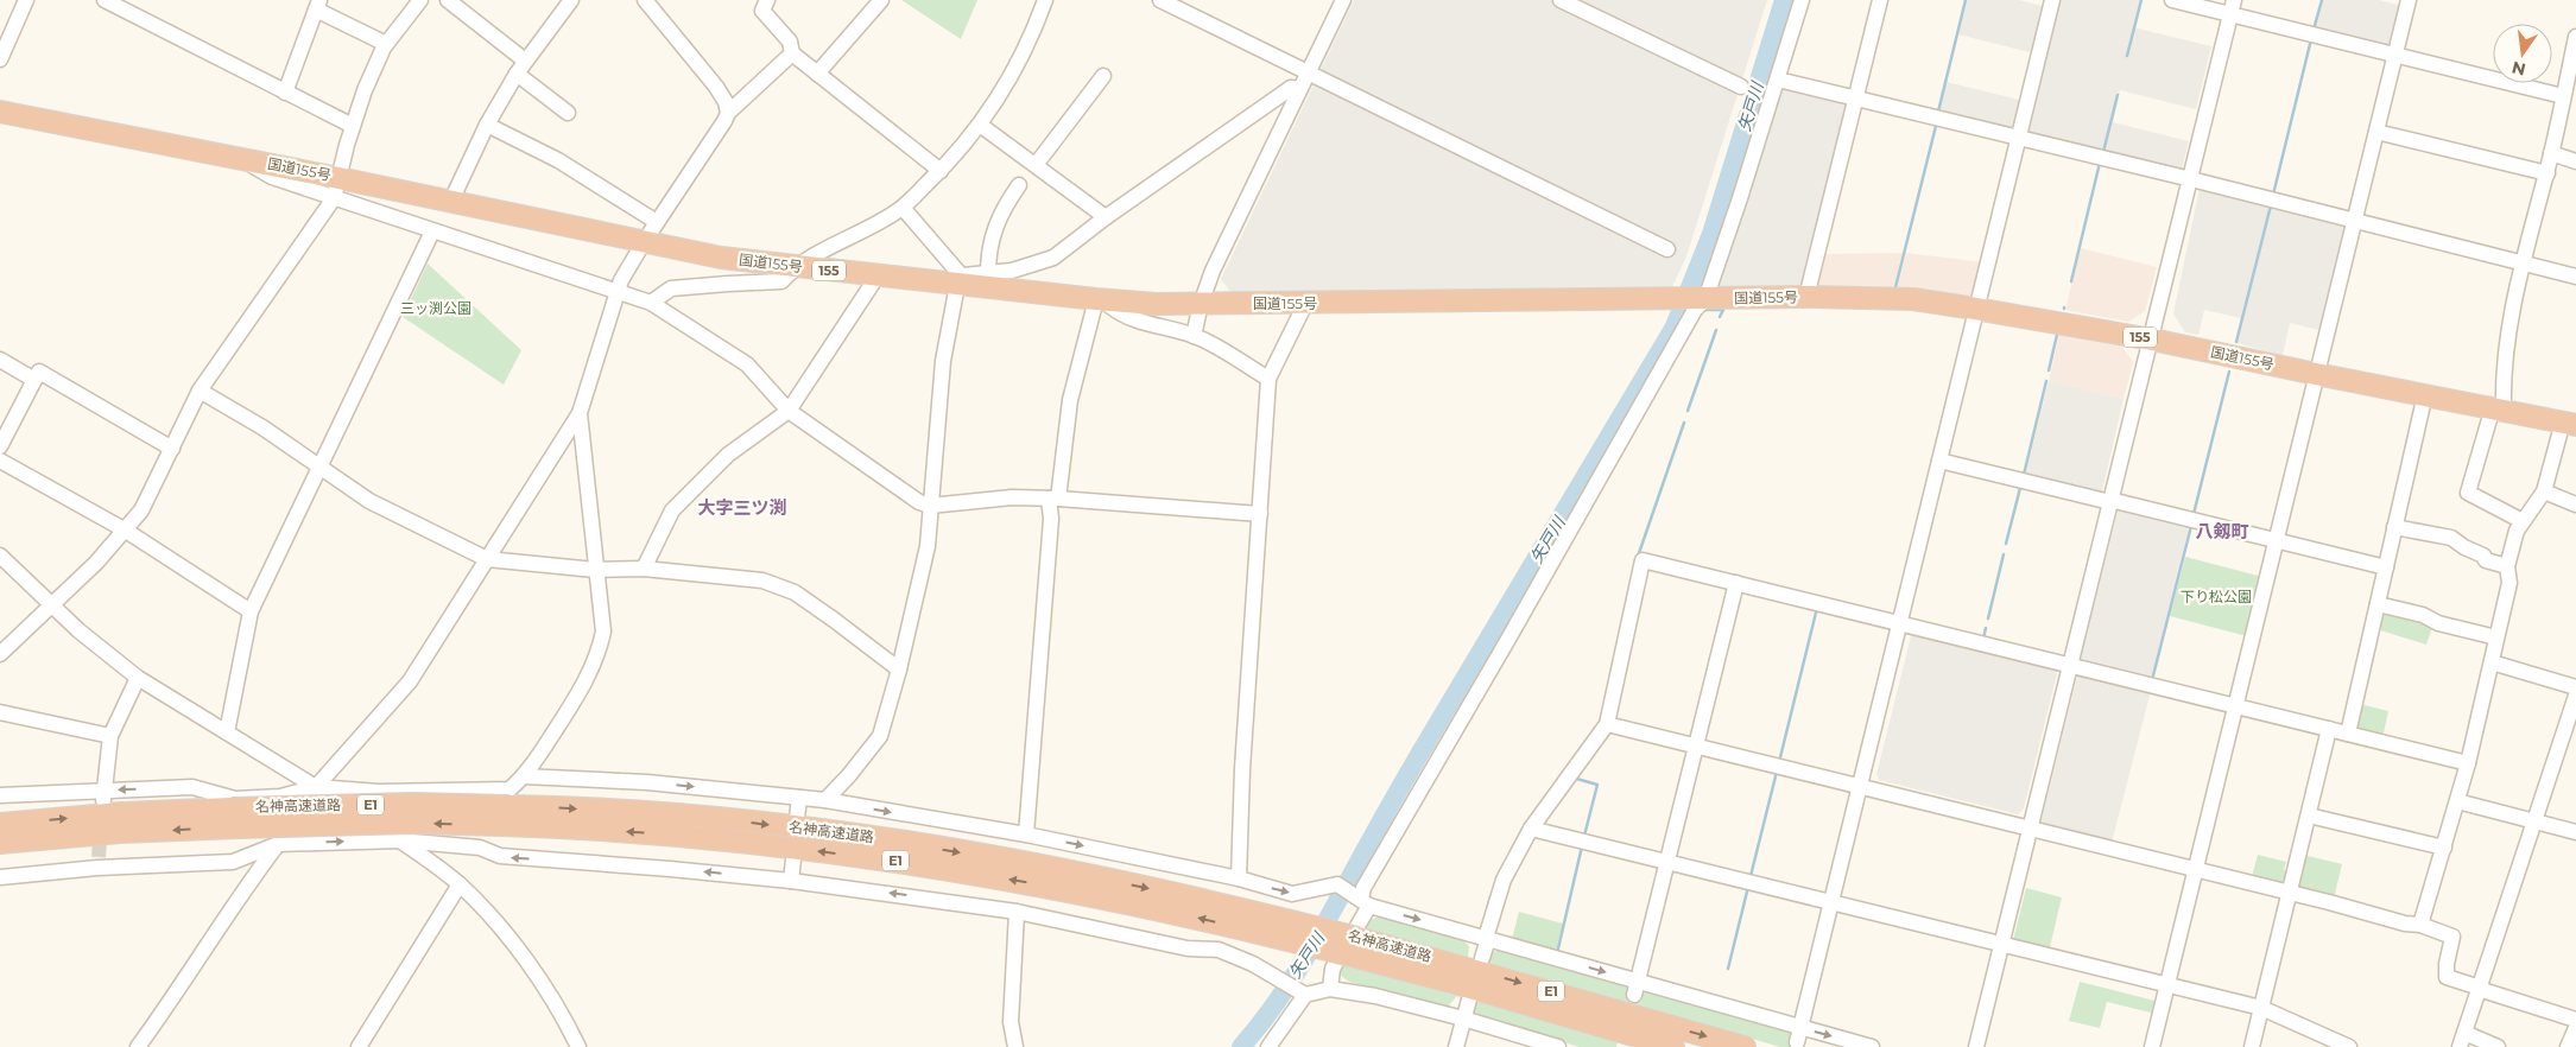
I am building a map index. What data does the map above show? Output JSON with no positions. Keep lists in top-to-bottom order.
{
  "streets": {
    "highway": [
      "国道155号",
      "155",
      "E1",
      "名神高速道路"
    ]
  },
  "districts": ["大字三ツ渕", "八剱町"],
  "water": ["矢戸川"],
  "parks": ["三ッ渕公園", "下り松公園"],
  "north": "bottom"
}
